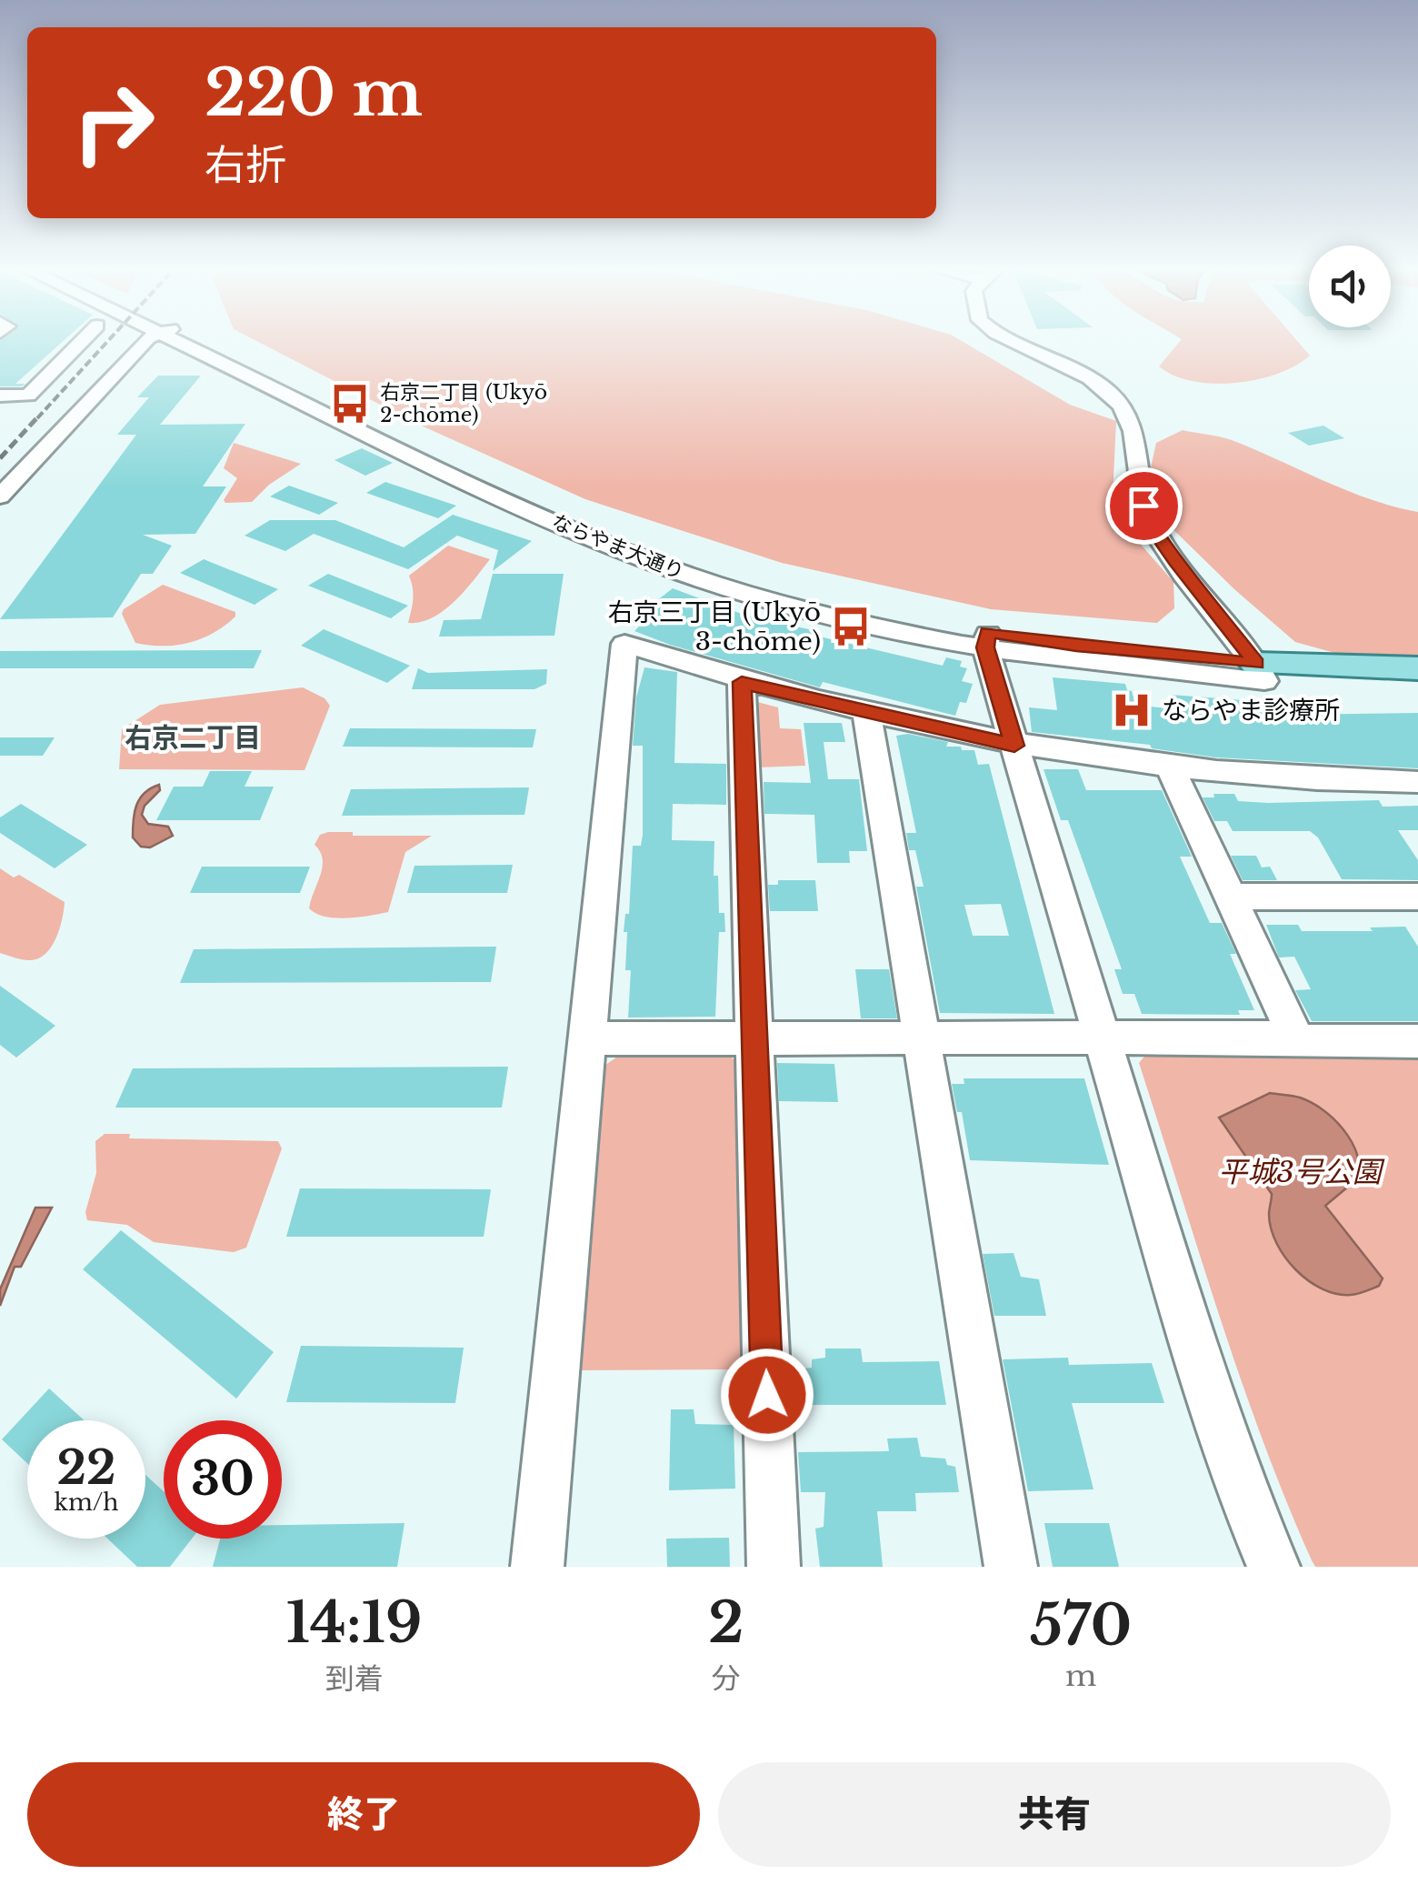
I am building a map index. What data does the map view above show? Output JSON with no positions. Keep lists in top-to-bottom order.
{
  "streets": {
    "main road": ["ならやま大通り"]
  },
  "districts": ["右京二丁目"],
  "parks": ["平城3号公園"],
  "places": {
    "bus stop": ["右京二丁目 (Ukyō 2-chōme)", "右京三丁目 (Ukyō 3-chōme)"],
    "hospital": ["ならやま診療所"]
  },
  "page": {
    "turn": ["220 m", "右折"],
    "speed": "22 km/h",
    "limit": "30",
    "eta": [
      "14:19",
      "到着",
      "2",
      "分",
      "570",
      "m"
    ],
    "buttons": ["終了", "共有"]
  }
}
